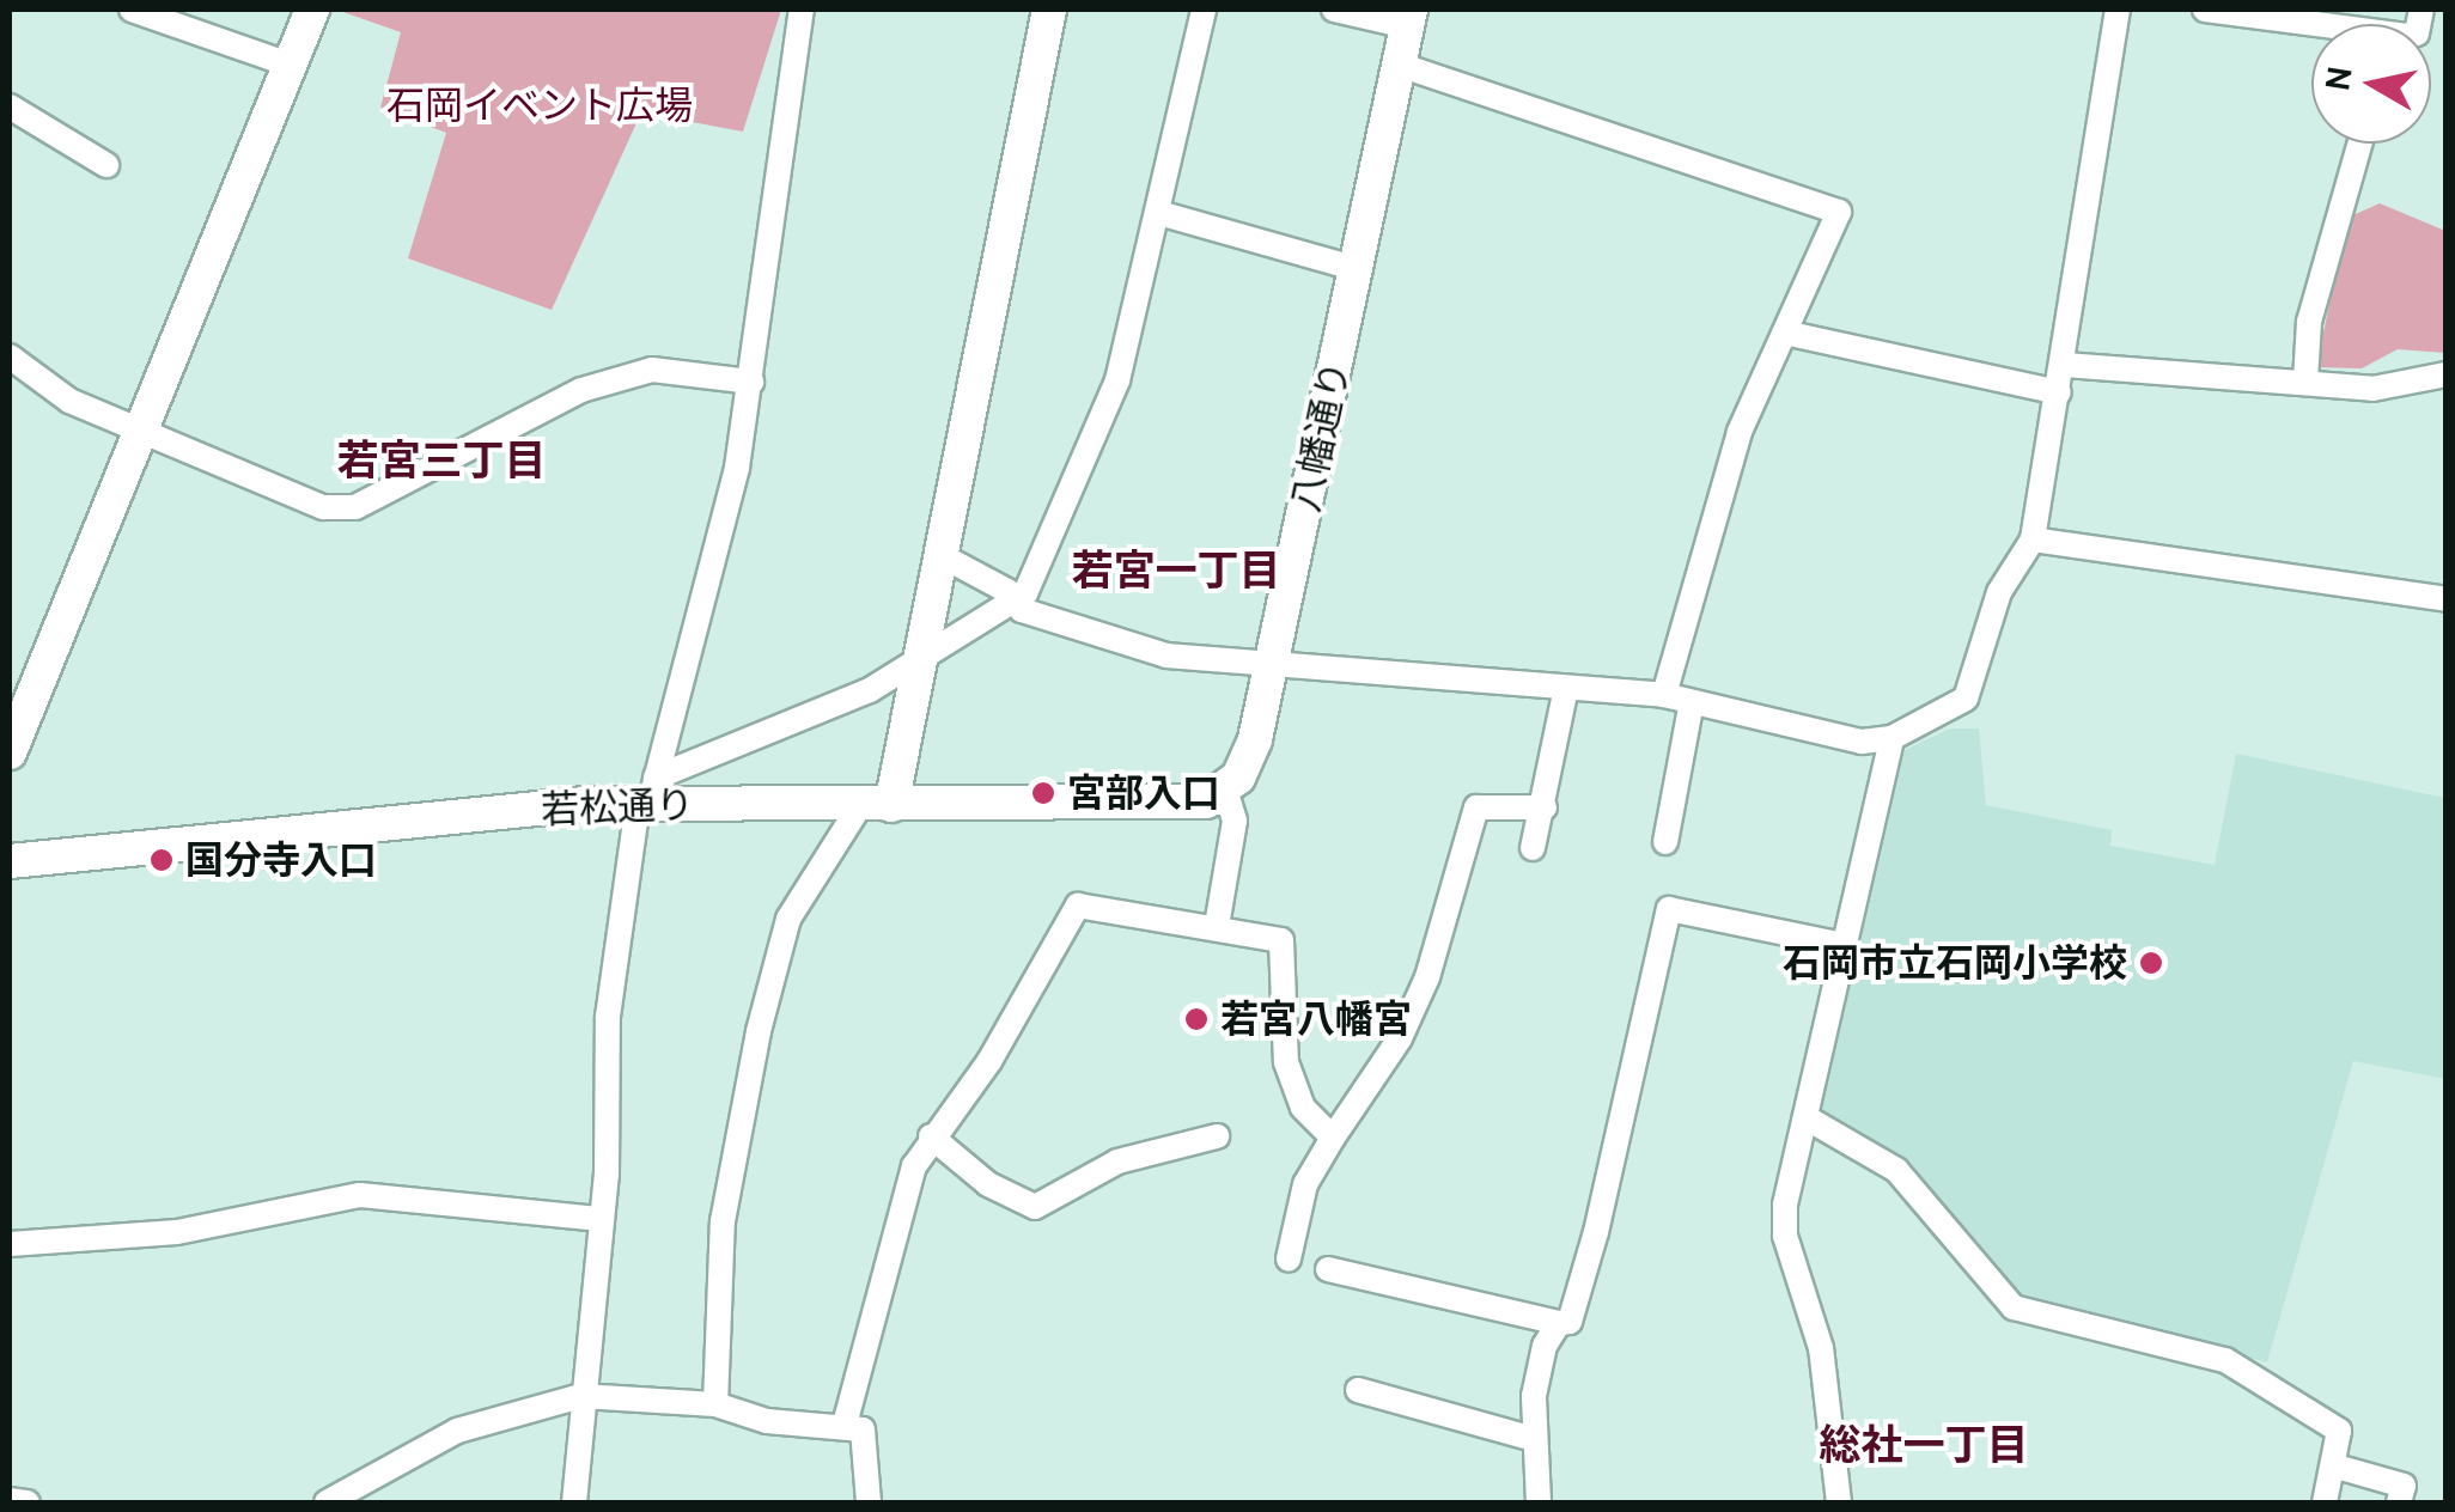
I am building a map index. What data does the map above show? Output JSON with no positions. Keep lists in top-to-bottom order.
{
  "streets": {
    "street": ["八幡通り", "若松通り"]
  },
  "crossings": [
    ["八幡通り", "若松通り"]
  ],
  "districts": ["若宮三丁目", "若宮一丁目", "総社一丁目"],
  "parks": ["石岡イベント広場"],
  "places": [
    "宮部入口",
    "国分寺入口",
    "石岡市立石岡小学校",
    "若宮八幡宮"
  ],
  "north": "left"
}
